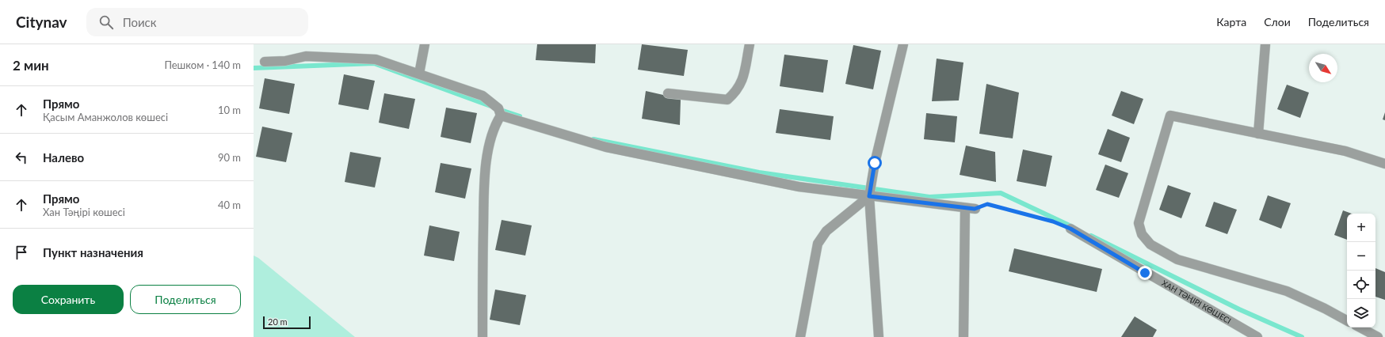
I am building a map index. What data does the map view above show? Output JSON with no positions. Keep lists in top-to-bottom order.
{
  "streets": {
    "street": ["ХАН ТӘҢІРІ КӨШЕСІ"]
  },
  "scale_bar": "20 m",
  "north": "bottom right",
  "page": {
    "header": "Citynav",
    "search": "Поиск",
    "nav": ["Карта", "Слои", "Поделиться"],
    "heading": ["2 мин", "Пешком · 140 m"],
    "list": [
      ["Прямо", "Қасым Аманжолов көшесі", "10 m"],
      ["Налево", "90 m"],
      ["Прямо", "Хан Тәңірі көшесі", "40 m"],
      "Пункт назначения"
    ],
    "map_buttons": ["+", "−"],
    "buttons": ["Сохранить", "Поделиться"],
    "scale": "20 m"
  }
}
